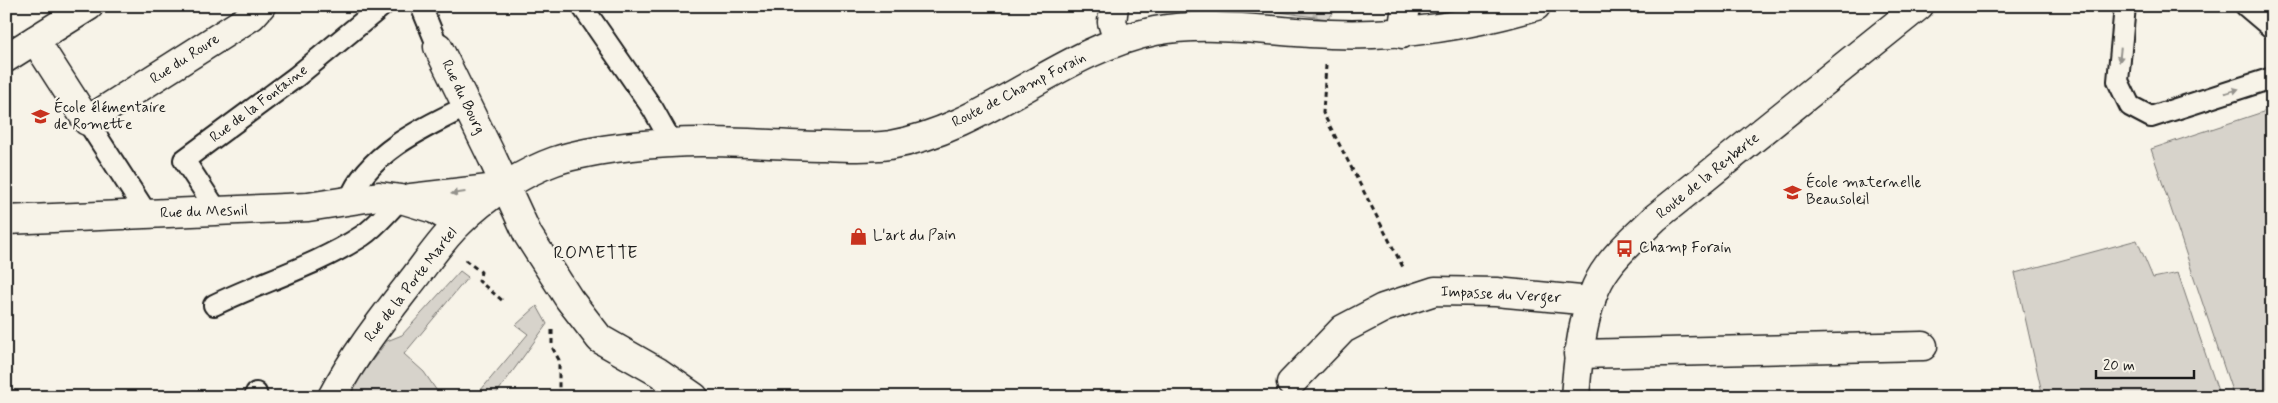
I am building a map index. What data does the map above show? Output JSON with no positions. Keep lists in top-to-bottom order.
{
  "streets": {
    "street": [
      "Rue du Roure",
      "Route de Champ Forain",
      "Rue du Bourg",
      "Route de la Reyberte",
      "Rue du Mesnil",
      "Rue de la Porte Martel",
      "Impasse du Verger"
    ],
    "lane": ["Rue de la Fontaine"]
  },
  "crossings": [
    ["Route de Champ Forain", "Rue du Bourg"],
    ["Route de Champ Forain", "Rue du Mesnil"],
    ["Route de Champ Forain", "Rue de la Porte Martel"],
    ["Rue du Bourg", "Rue du Mesnil"],
    ["Rue du Bourg", "Rue de la Porte Martel"],
    ["Rue de la Fontaine", "Rue du Mesnil"],
    ["Route de la Reyberte", "Impasse du Verger"],
    ["Rue du Mesnil", "Rue de la Porte Martel"]
  ],
  "districts": ["ROMETTE"],
  "places": {
    "school or university": ["École élémentaire de Romette", "École maternelle Beausoleil"],
    "shop": ["L'art du Pain"],
    "bus stop": ["Champ Forain"]
  },
  "scale_bar": "20 m"
}
